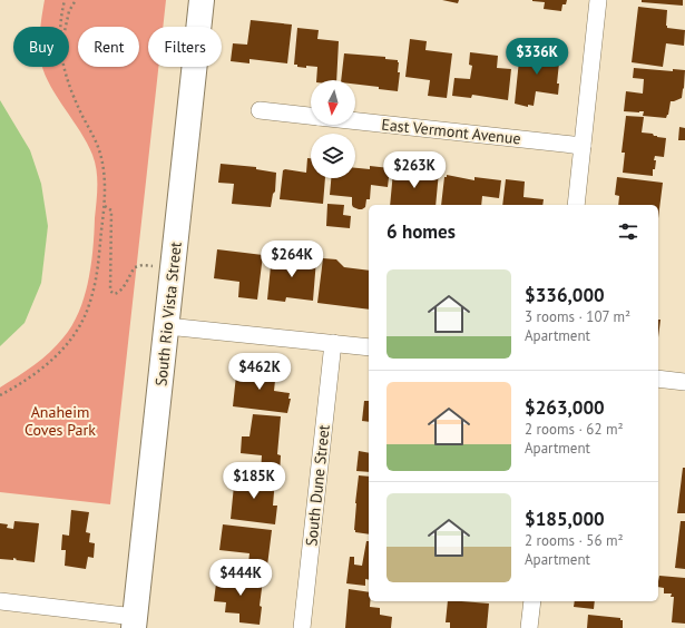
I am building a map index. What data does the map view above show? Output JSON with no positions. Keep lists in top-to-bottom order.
{
  "streets": {
    "street": ["East Vermont Avenue", "South Rio Vista Street", "South Dune Street"]
  },
  "parks": ["Anaheim Coves Park"],
  "north": "bottom",
  "page": {
    "chip": ["Buy", "Rent", "Filters"],
    "price": [
      "$336K",
      "$263K",
      "$264K",
      "$462K",
      "$185K",
      "$444K"
    ],
    "heading": "6 homes",
    "list": [
      {
        "name": "$336,000",
        "note": "3 rooms · 107 m² · Apartment"
      },
      {
        "name": "$263,000",
        "note": "2 rooms · 62 m² · Apartment"
      },
      {
        "name": "$185,000",
        "note": "2 rooms · 56 m² · Apartment"
      }
    ]
  }
}
